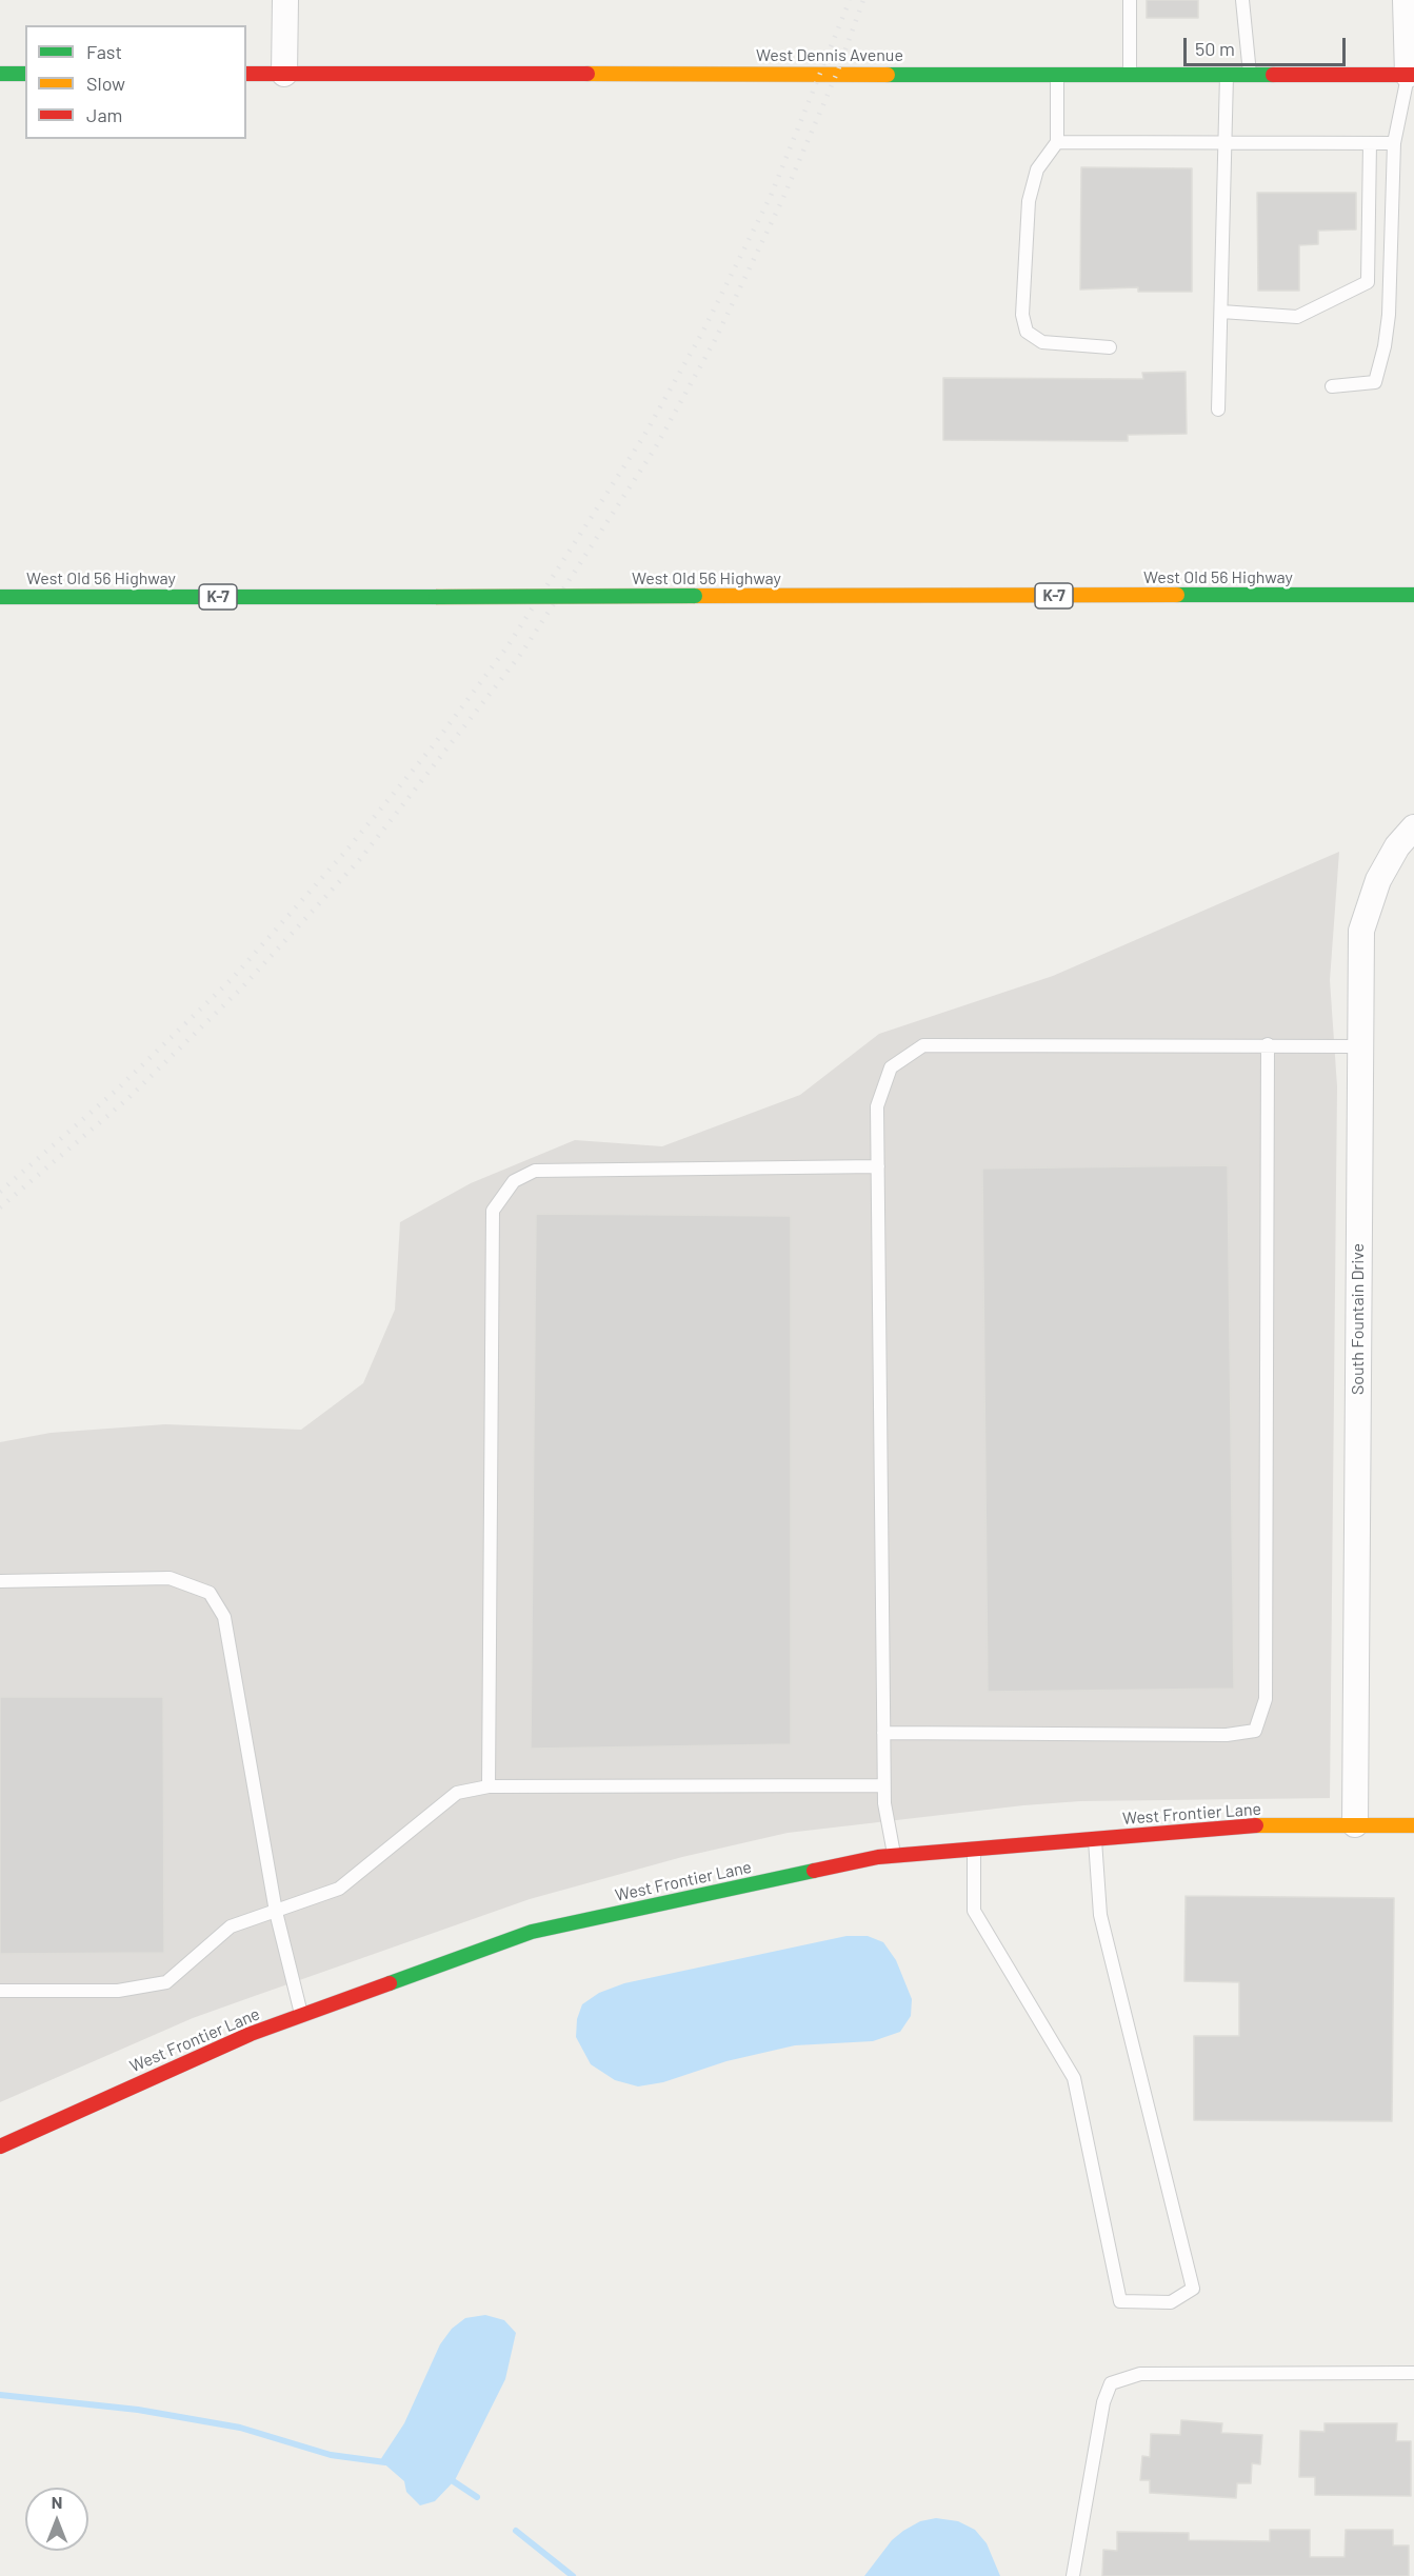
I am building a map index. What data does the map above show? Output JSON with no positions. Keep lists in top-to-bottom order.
{
  "streets": {
    "main road": [
      "West Dennis Avenue",
      "West Old 56 Highway",
      "K-7",
      "West Frontier Lane"
    ],
    "street": ["South Fountain Drive"]
  },
  "crossings": [
    ["South Fountain Drive", "West Frontier Lane"]
  ],
  "legend": ["Fast", "Slow", "Jam"],
  "scale_bar": "50 m",
  "north": "top"
}
